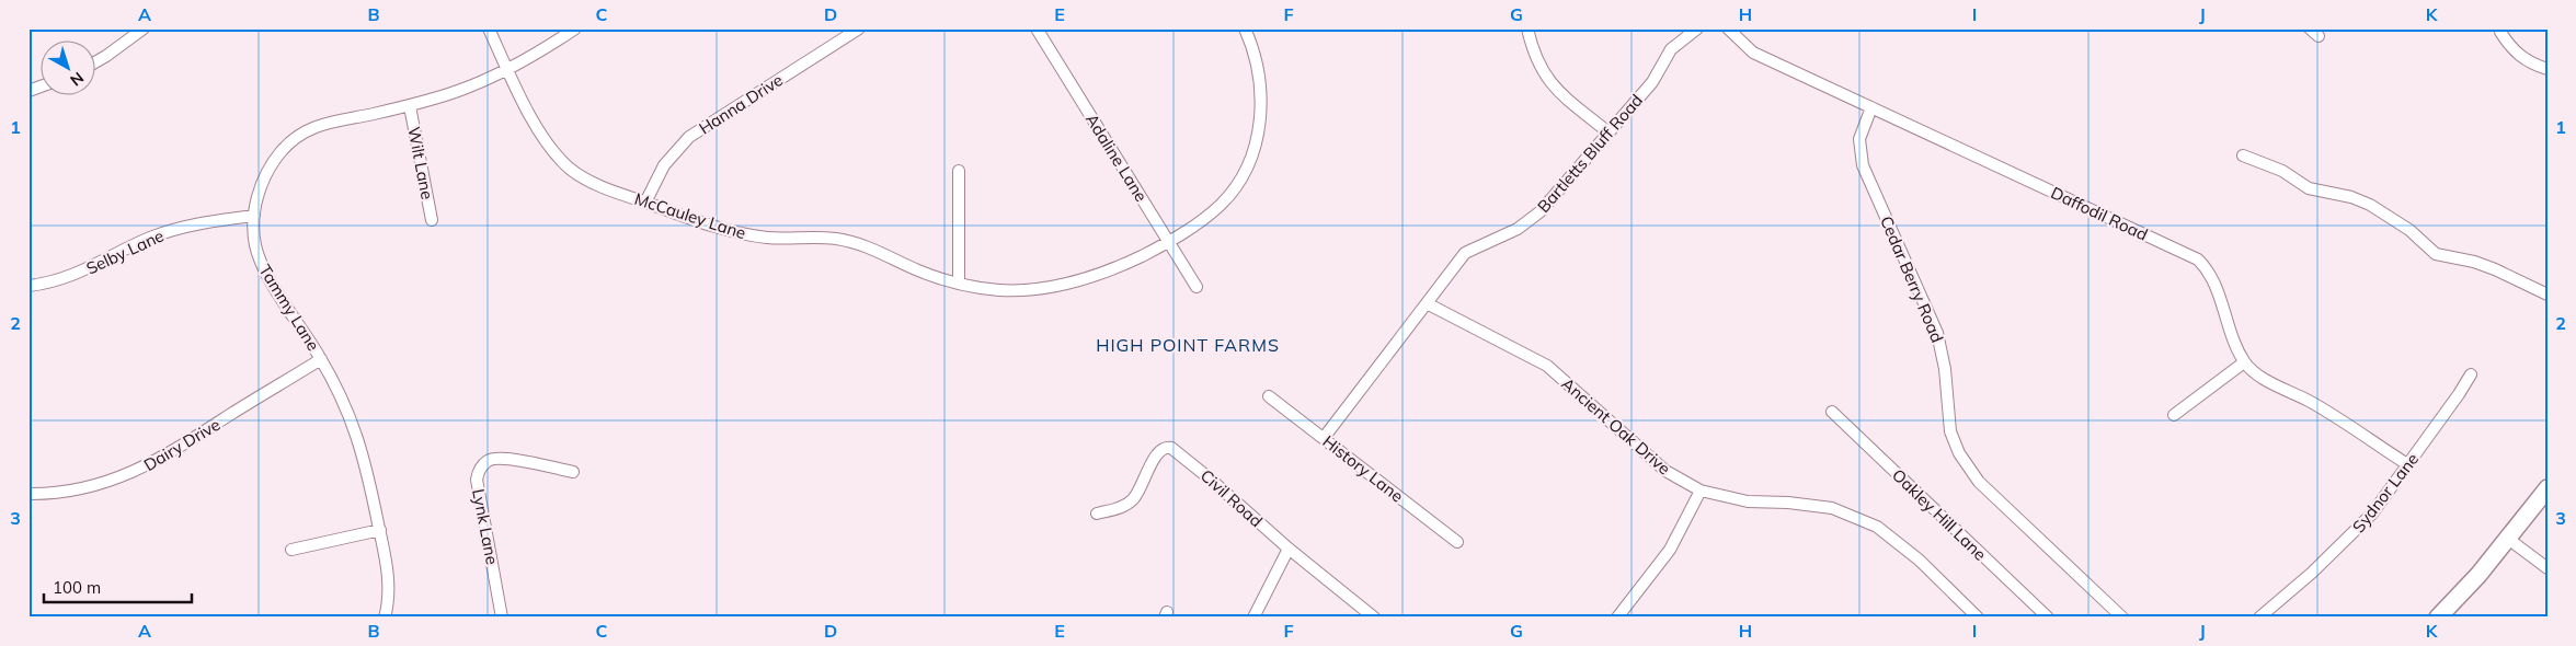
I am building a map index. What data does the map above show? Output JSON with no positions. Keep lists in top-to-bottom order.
{
  "streets": {
    "street": [
      "Hanna Drive",
      "Bartletts Bluff Road",
      "Adaline Lane",
      "Wilt Lane",
      "Daffodil Road",
      "McCauley Lane",
      "Selby Lane",
      "Cedar Berry Road",
      "Tammy Lane",
      "Ancient Oak Drive",
      "Dairy Drive",
      "History Lane",
      "Sydnor Lane",
      "Civil Road",
      "Oakley Hill Lane",
      "Lynk Lane"
    ]
  },
  "crossings": [
    ["Hanna Drive", "McCauley Lane"],
    ["Bartletts Bluff Road", "Ancient Oak Drive"],
    ["Bartletts Bluff Road", "History Lane"],
    ["Adaline Lane", "McCauley Lane"],
    ["Wilt Lane", "Tammy Lane"],
    ["Daffodil Road", "Cedar Berry Road"],
    ["McCauley Lane", "Tammy Lane"],
    ["Selby Lane", "Tammy Lane"],
    ["Tammy Lane", "Dairy Drive"]
  ],
  "districts": ["HIGH POINT FARMS"],
  "scale_bar": "100 m",
  "north": "bottom right",
  "grid": {
    "columns": [
      "A",
      "B",
      "C",
      "D",
      "E",
      "F",
      "G",
      "H",
      "I",
      "J",
      "K"
    ],
    "rows": ["1", "2", "3"]
  }
}
